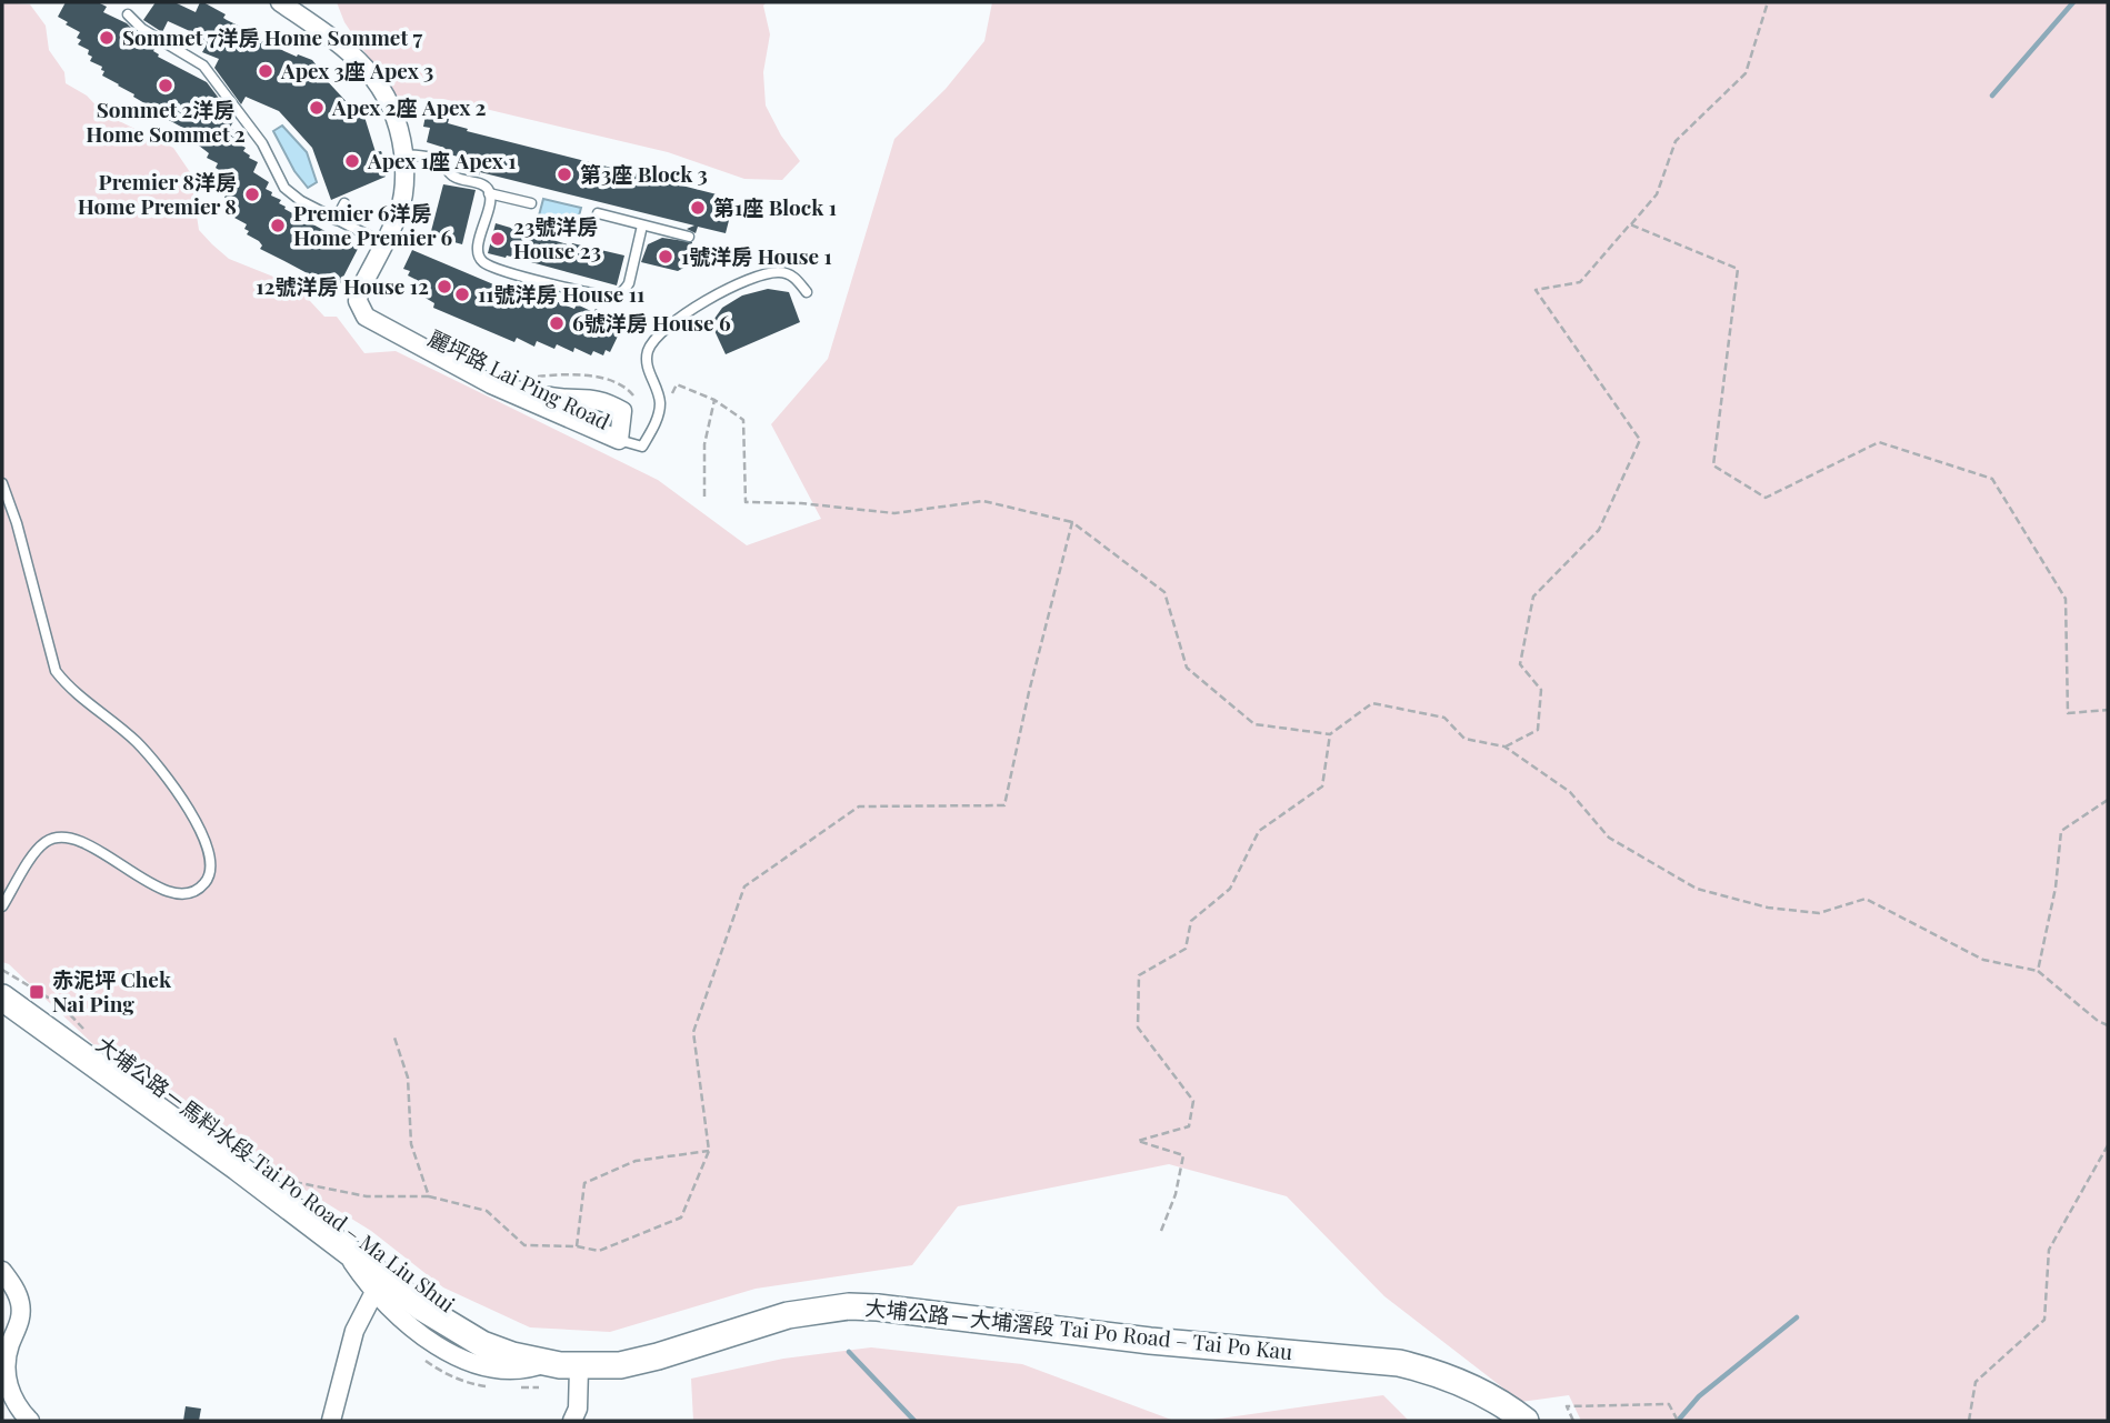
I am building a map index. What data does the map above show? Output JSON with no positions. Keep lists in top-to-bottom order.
{
  "streets": {
    "main road": ["大埔公路－馬料水段 Tai Po Road – Ma Liu Shui", "大埔公路－大埔滘段 Tai Po Road – Tai Po Kau"],
    "street": ["麗坪路 Lai Ping Road"]
  },
  "crossings": [
    ["大埔公路－馬料水段 Tai Po Road – Ma Liu Shui", "大埔公路－大埔滘段 Tai Po Road – Tai Po Kau"]
  ],
  "places": {
    "other": [
      "Sommet 7洋房 Home Sommet 7",
      "Apex 3座 Apex 3",
      "Sommet 2洋房 Home Sommet 2",
      "Apex 2座 Apex 2",
      "Apex 1座 Apex 1",
      "第3座 Block 3",
      "Premier 8洋房 Home Premier 8",
      "第1座 Block 1",
      "Premier 6洋房 Home Premier 6",
      "23號洋房 House 23",
      "1號洋房 House 1",
      "12號洋房 House 12",
      "11號洋房 House 11",
      "6號洋房 House 6"
    ],
    "transit": ["赤泥坪 Chek Nai Ping"]
  }
}
